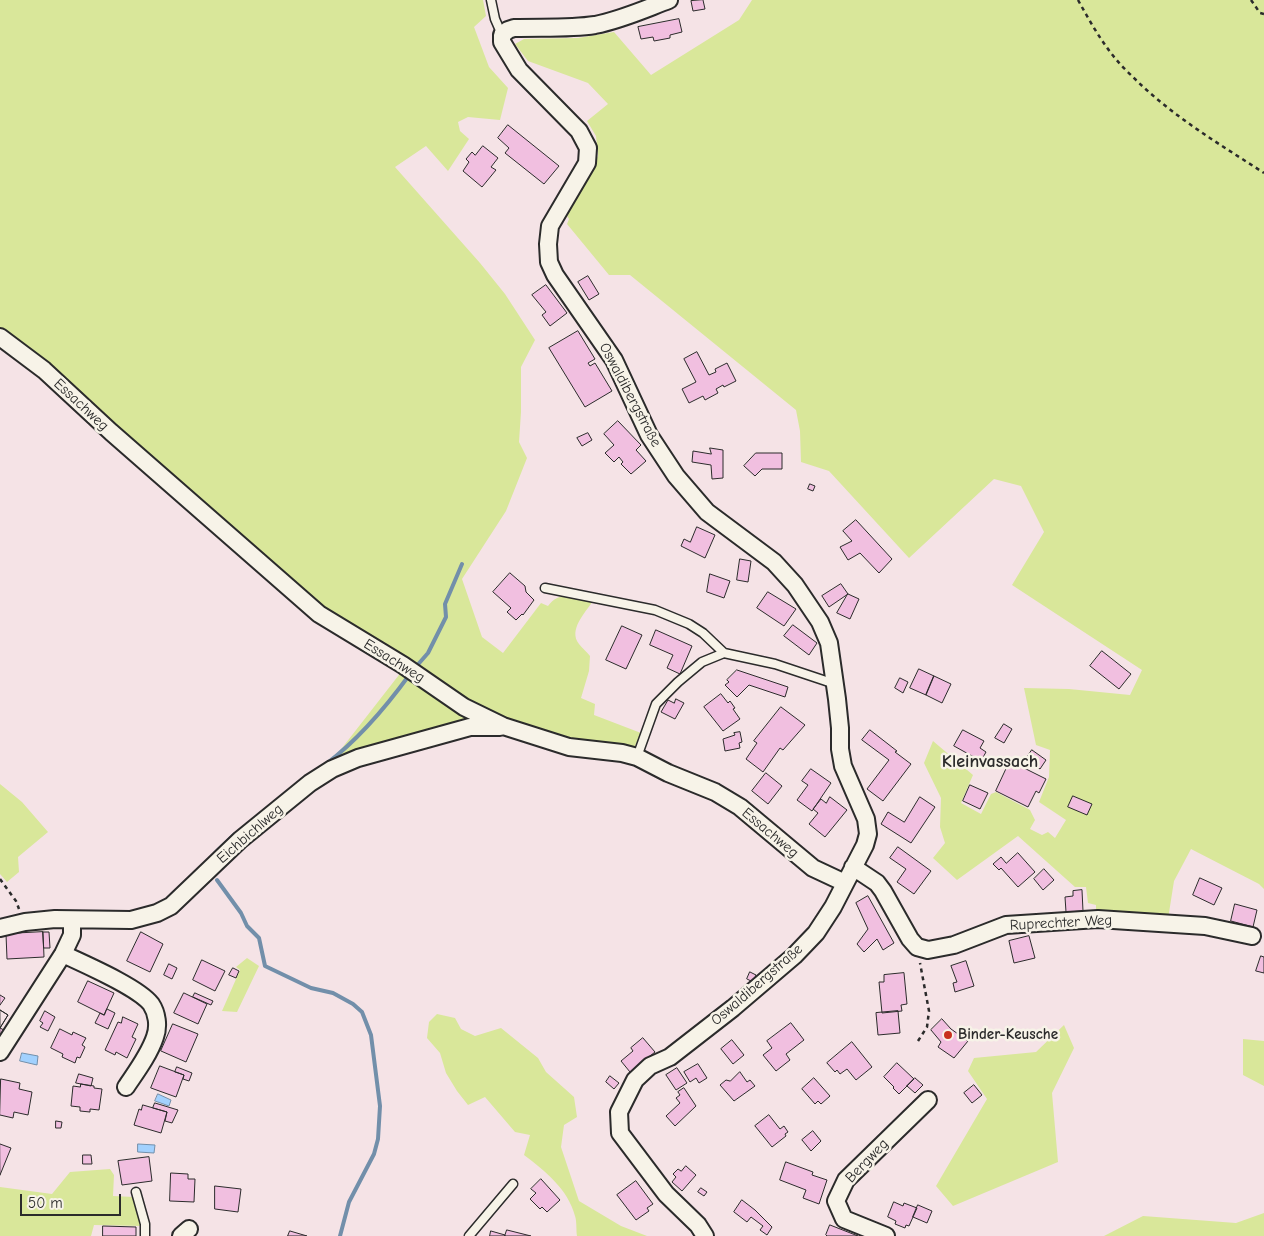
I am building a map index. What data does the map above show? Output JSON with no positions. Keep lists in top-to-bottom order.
{
  "streets": {
    "street": [
      "Oswaldibergstraße",
      "Essachweg",
      "Eichbichlweg",
      "Ruprechter Weg",
      "Bergweg"
    ]
  },
  "crossings": [
    ["Oswaldibergstraße", "Essachweg"],
    ["Essachweg", "Eichbichlweg"]
  ],
  "districts": ["Kleinvassach"],
  "places": ["Binder-Keusche"],
  "scale_bar": "50 m"
}
